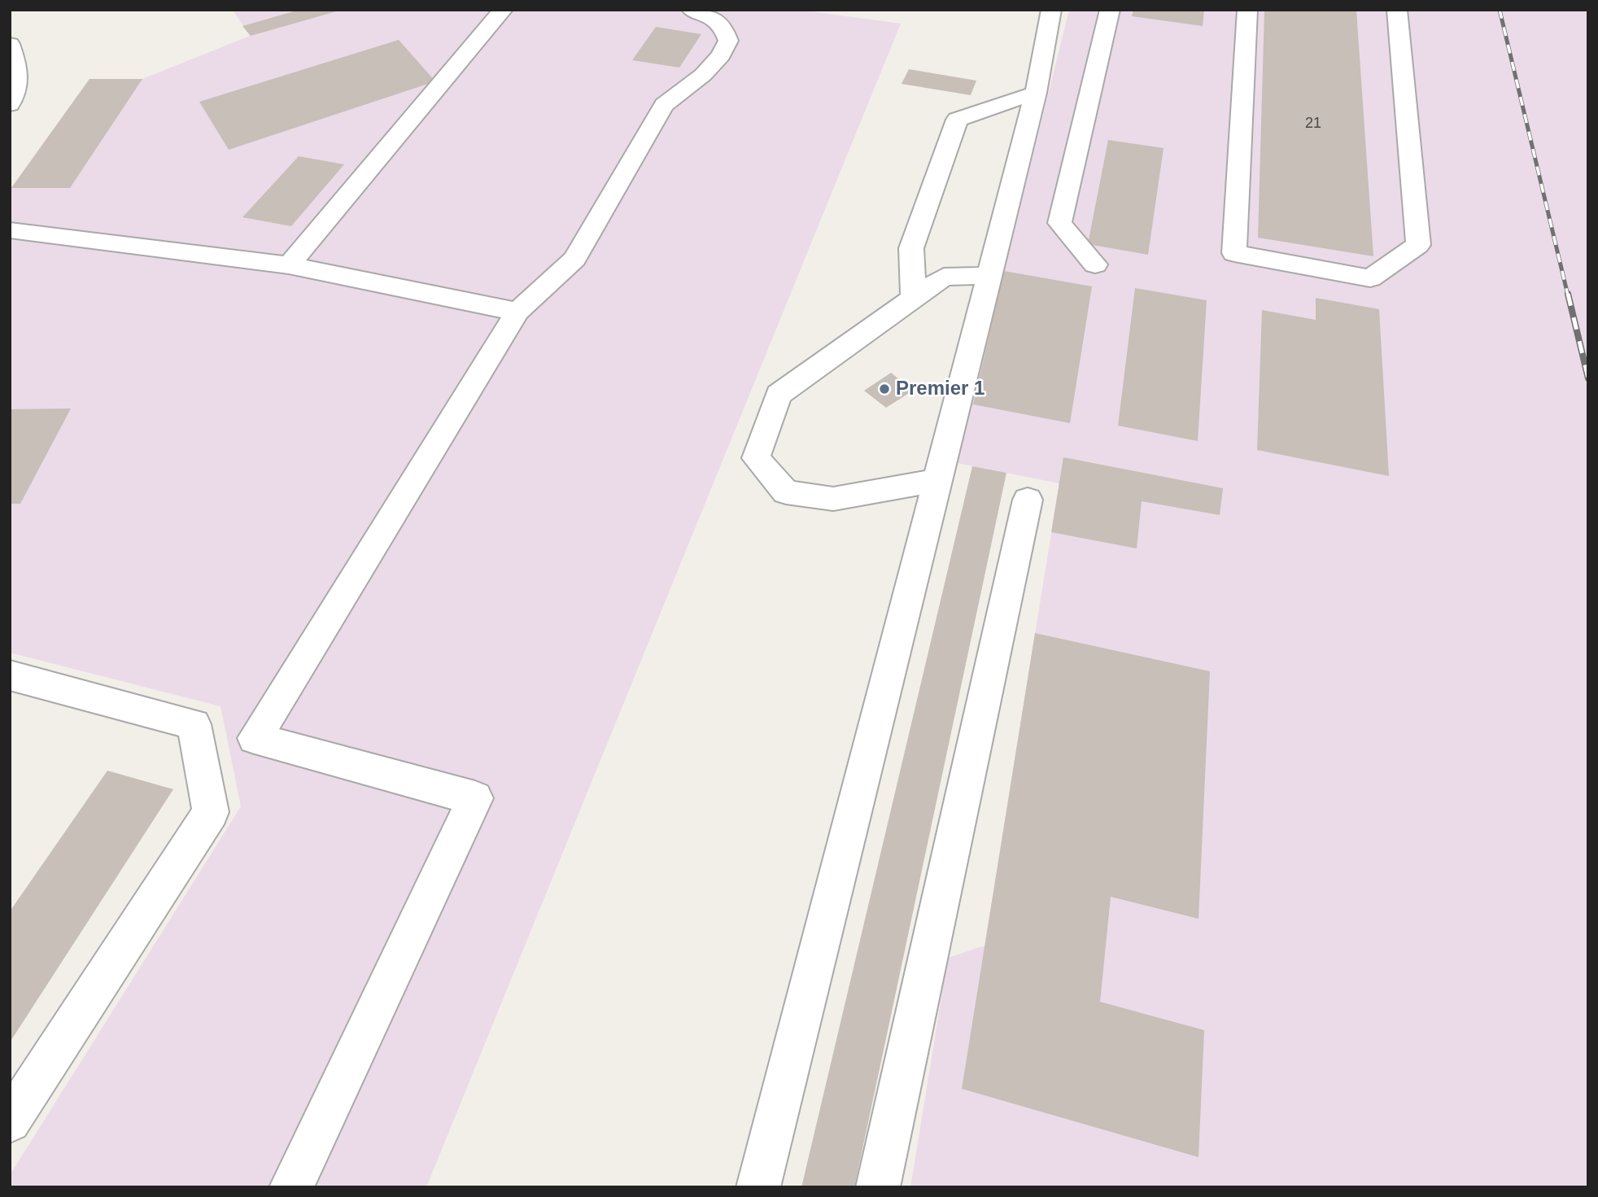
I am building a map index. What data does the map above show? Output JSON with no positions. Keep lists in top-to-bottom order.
{
  "places": ["Premier 1"],
  "house_numbers": ["21"]
}
